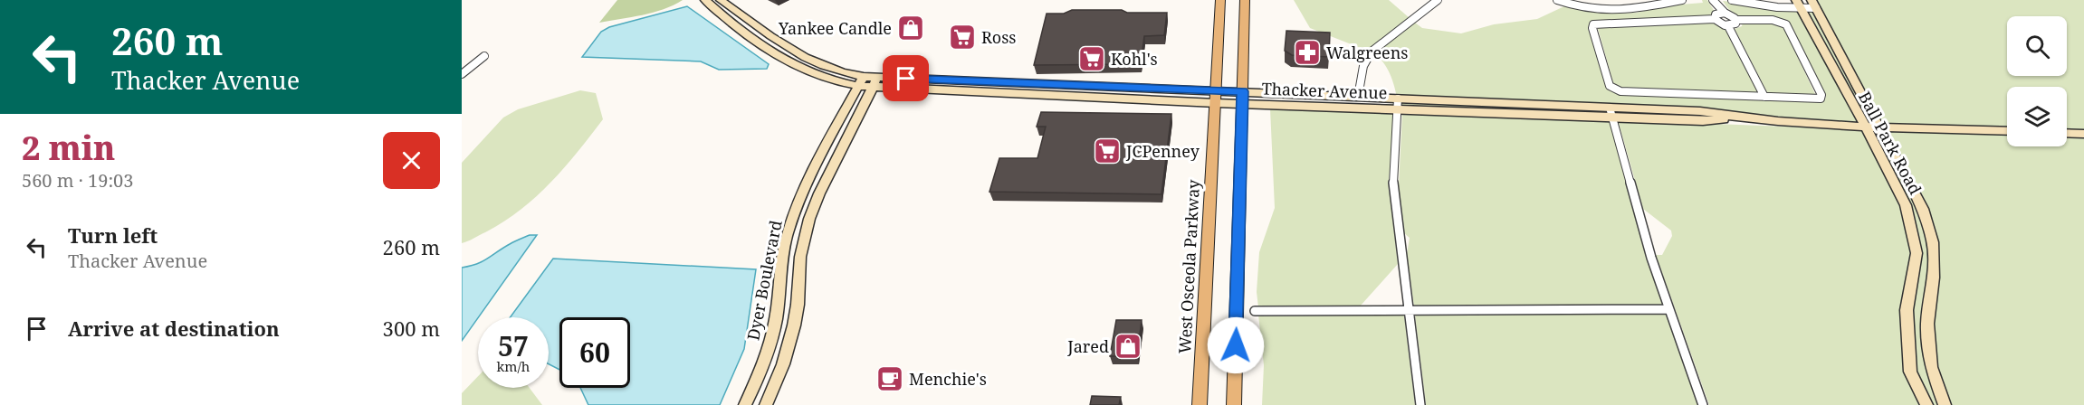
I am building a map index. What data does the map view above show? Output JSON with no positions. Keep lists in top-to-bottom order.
{
  "streets": {
    "main road": ["West Osceola Parkway"],
    "street": ["Thacker Avenue", "Ball Park Road", "Dyer Boulevard"]
  },
  "crossings": [
    ["Thacker Avenue", "Ball Park Road"],
    ["Thacker Avenue", "West Osceola Parkway"],
    ["Thacker Avenue", "Dyer Boulevard"]
  ],
  "places": {
    "shop": ["Yankee Candle", "Jared"],
    "supermarket": ["Ross", "Kohl's", "JCPenney"],
    "pharmacy": ["Walgreens"],
    "cafe": ["Menchie's"]
  },
  "page": {
    "turn": ["260 m", "Thacker Avenue"],
    "heading": ["2 min", "560 m · 19:03"],
    "list": [
      {
        "name": "Turn left",
        "note": "Thacker Avenue",
        "value": "260 m"
      },
      {
        "name": "Arrive at destination",
        "value": "300 m"
      }
    ],
    "speed": "57 km/h",
    "limit": "60"
  }
}
